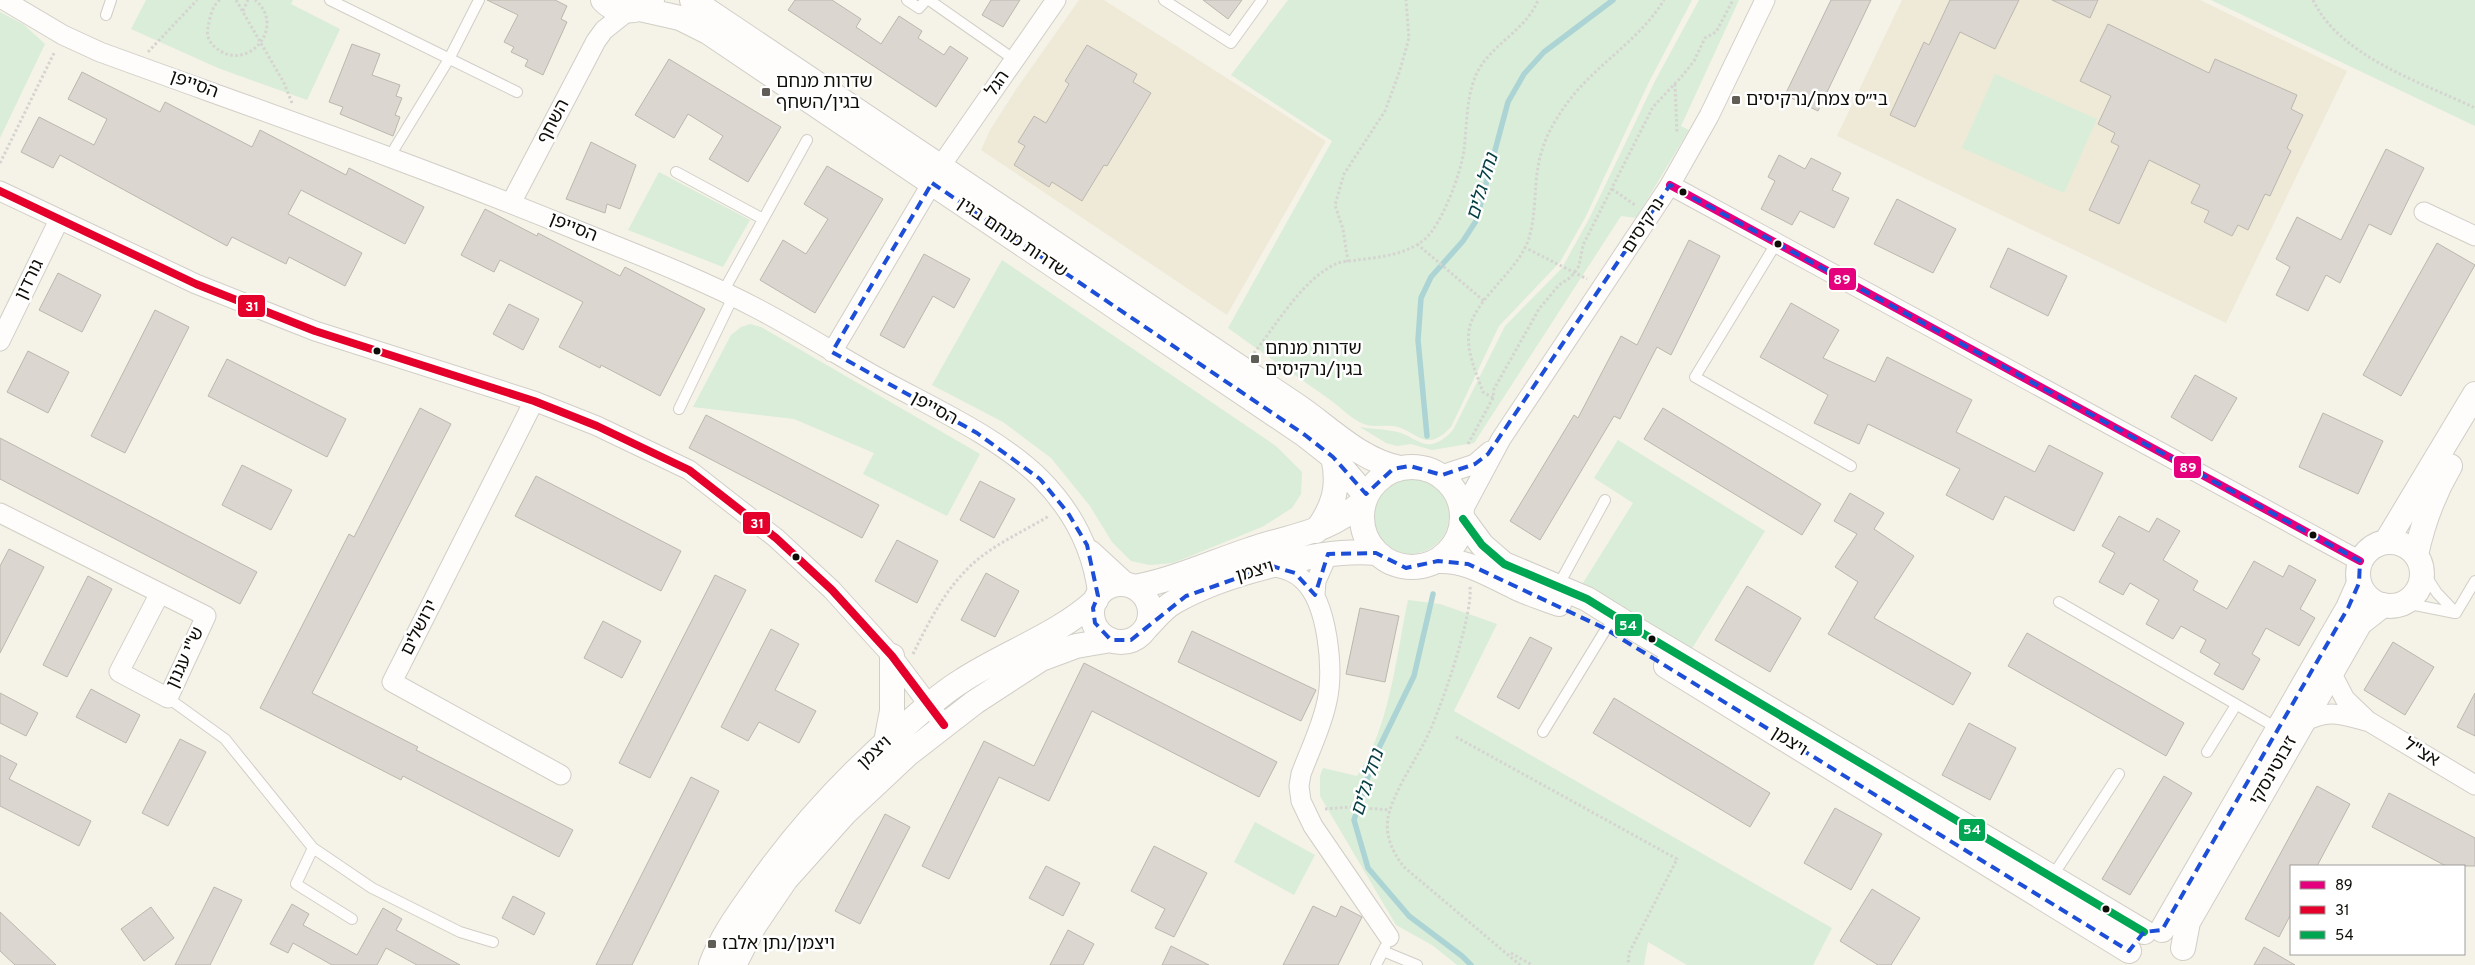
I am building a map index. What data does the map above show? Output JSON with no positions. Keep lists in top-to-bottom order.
{
  "streets": {
    "street": [
      "הגל",
      "הסייפן",
      "השחף",
      "נרקיסים",
      "שדרות מנחם בגין",
      "גורדון",
      "ויצמן",
      "ירושלים",
      "ש\"י עגנון",
      "אצ\"ל",
      "ז׳בוטינסקי"
    ]
  },
  "crossings": [
    ["הגל", "הסייפן"],
    ["הגל", "שדרות מנחם בגין"],
    ["הסייפן", "השחף"],
    ["הסייפן", "ויצמן"],
    ["השחף", "שדרות מנחם בגין"],
    ["נרקיסים", "שדרות מנחם בגין"],
    ["נרקיסים", "ויצמן"],
    ["שדרות מנחם בגין", "ויצמן"],
    ["ויצמן", "ז׳בוטינסקי"],
    ["אצ\"ל", "ז׳בוטינסקי"]
  ],
  "water": ["נחל גלים"],
  "places": {
    "transit": [
      "שדרות מנחם בגין/השחף",
      "בי״ס צמח/נרקיסים",
      "שדרות מנחם בגין/נרקיסים",
      "ויצמן/נתן אלבז"
    ]
  },
  "lines": ["transit line 89", "transit line 31", "transit line 54"],
  "legend": ["89", "31", "54"]
}
